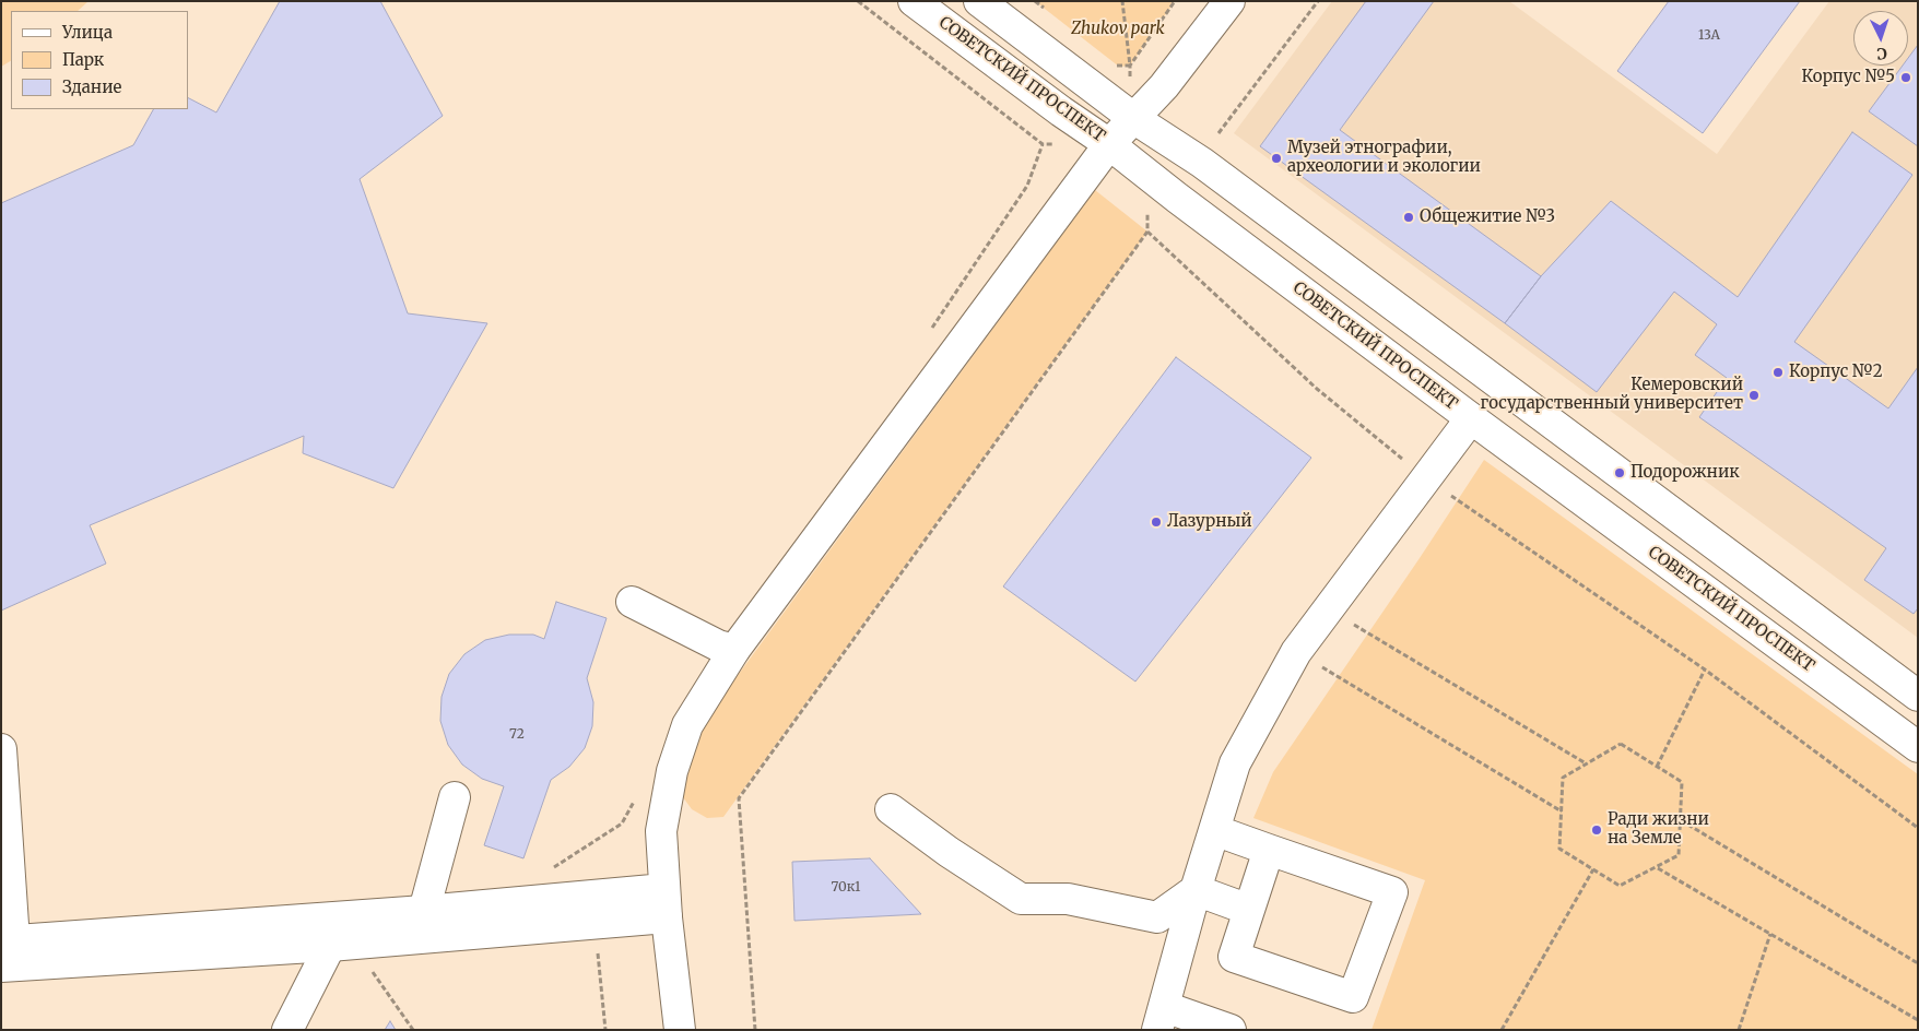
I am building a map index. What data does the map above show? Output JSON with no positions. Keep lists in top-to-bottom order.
{
  "streets": {
    "main road": ["СОВЕТСКИЙ ПРОСПЕКТ"]
  },
  "parks": ["Zhukov park"],
  "places": [
    "Корпус №5",
    "Музей этнографии, археологии и экологии",
    "Общежитие №3",
    "Корпус №2",
    "Кемеровский государственный университет",
    "Подорожник",
    "Лазурный",
    "Ради жизни на Земле"
  ],
  "house_numbers": ["13А", "72", "70к1"],
  "legend": ["Улица", "Парк", "Здание"],
  "north": "bottom"
}
